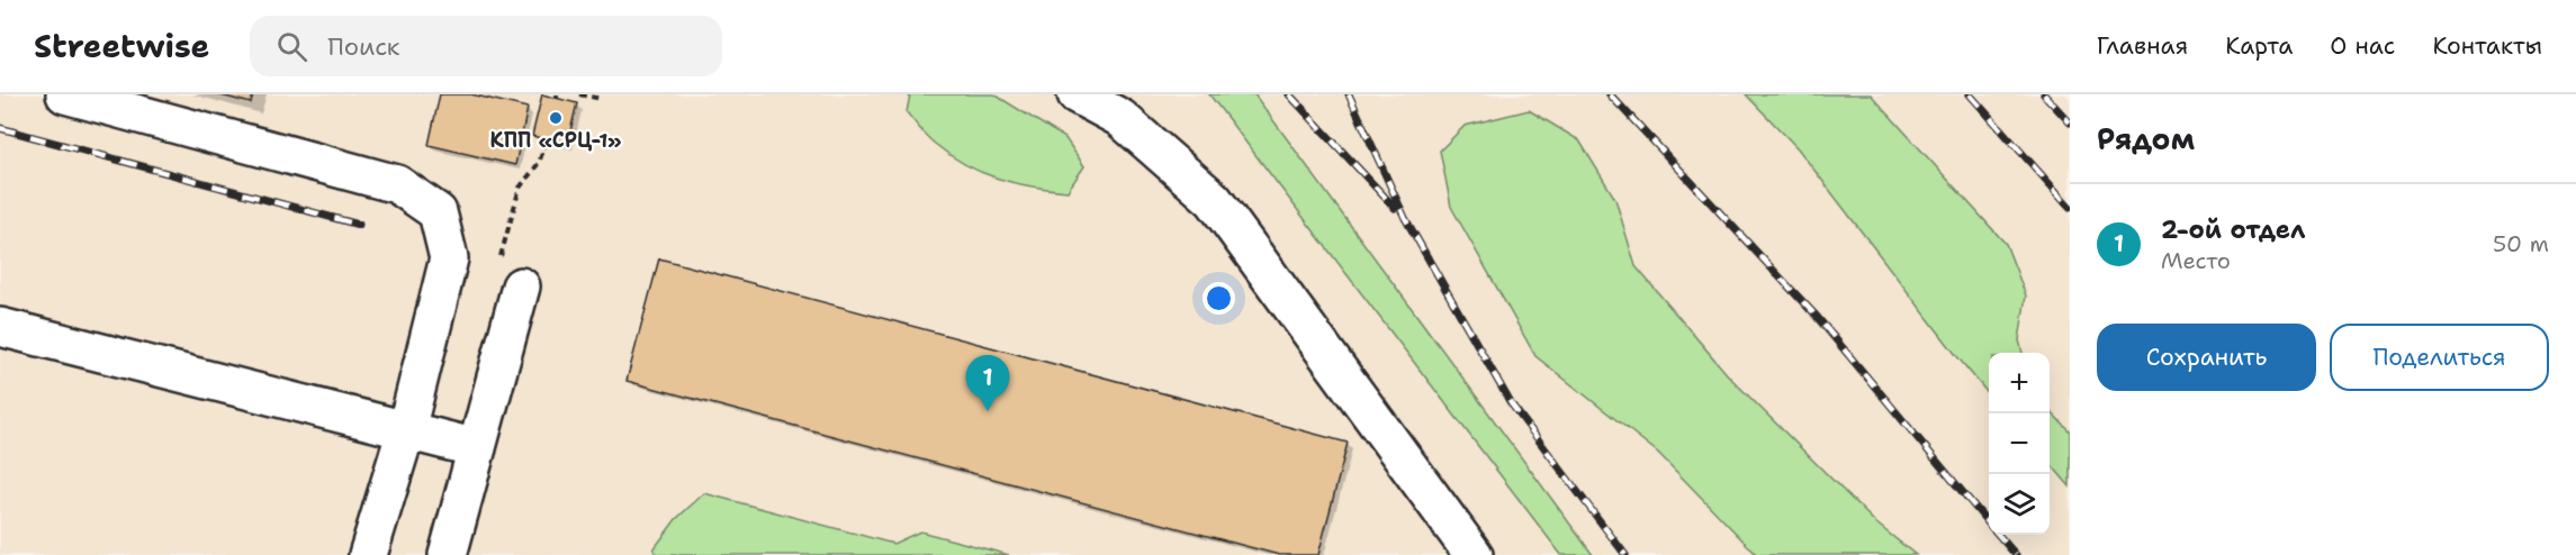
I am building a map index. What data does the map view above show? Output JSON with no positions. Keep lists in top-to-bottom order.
{
  "places": ["КПП «СРЦ-1»"],
  "page": {
    "header": "Streetwise",
    "search": "Поиск",
    "nav": [
      "Главная",
      "Карта",
      "О нас",
      "Контакты"
    ],
    "heading": "Рядом",
    "list": [
      {
        "mark": "1",
        "name": "2-ой отдел",
        "note": "Место",
        "value": "50 m"
      }
    ],
    "buttons": ["Сохранить", "Поделиться"],
    "map_buttons": ["+", "−"],
    "pins": "1"
  }
}
